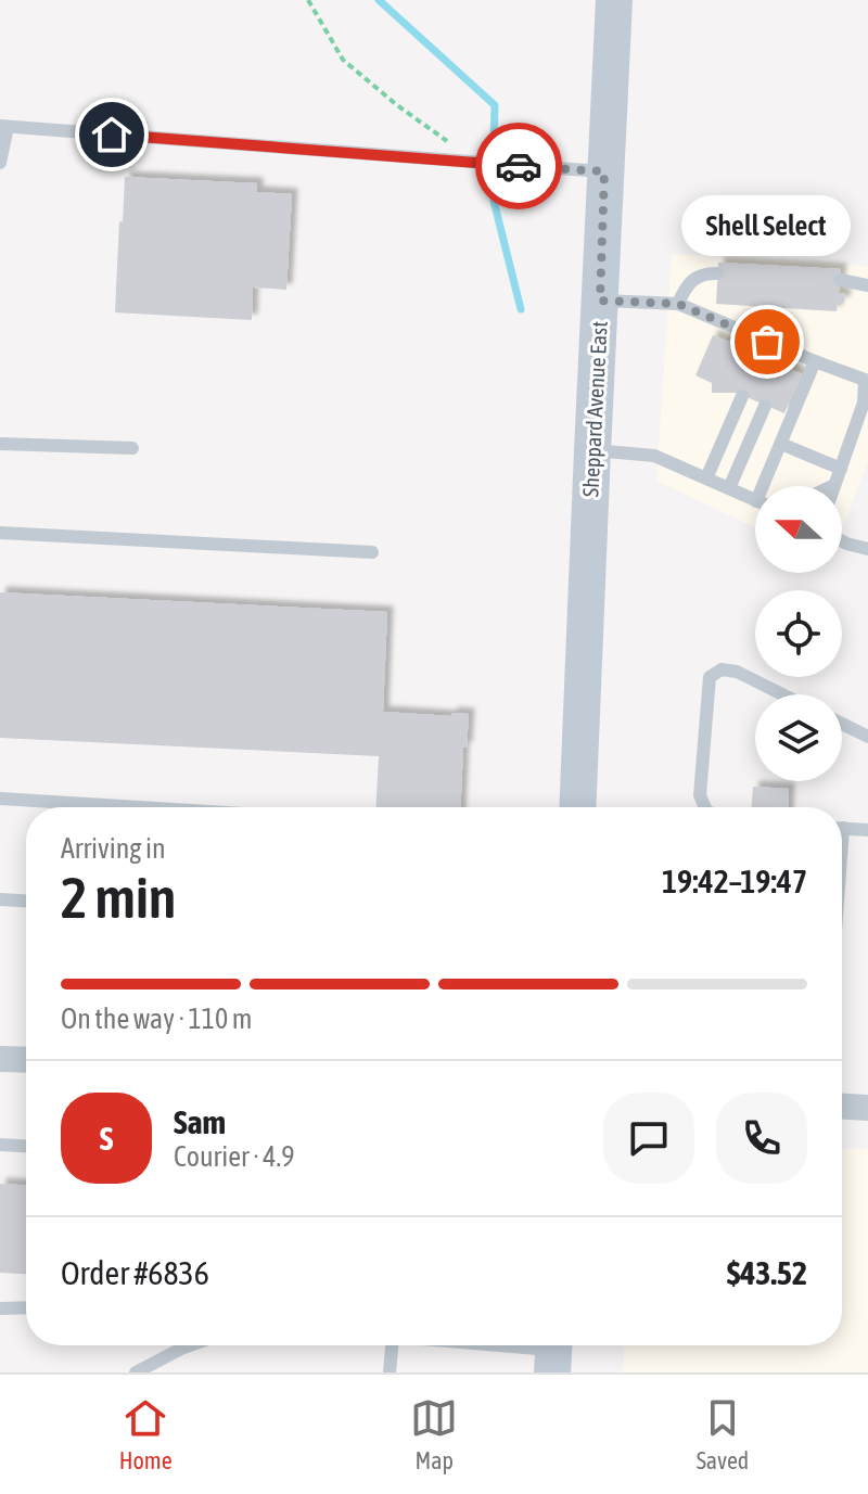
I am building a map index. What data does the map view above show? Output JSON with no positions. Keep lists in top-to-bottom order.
{
  "streets": {
    "main road": ["Sheppard Avenue East"]
  },
  "places": ["Shell Select"],
  "north": "left",
  "page": {
    "bubble": "Shell Select",
    "heading": ["2 min", "Arriving in", "19:42–19:47"],
    "panel": [
      "Sam",
      "Courier · 4.9",
      "Order #6836",
      "$43.52"
    ],
    "bar": "On the way · 110 m",
    "round": "S",
    "tabs": ["Home", "Map", "Saved"]
  }
}
